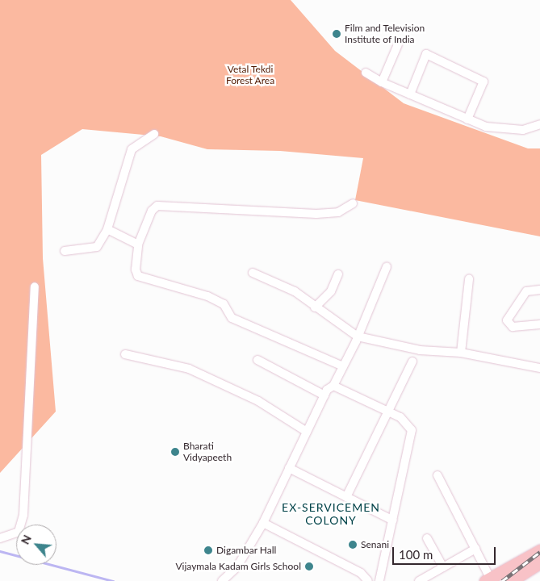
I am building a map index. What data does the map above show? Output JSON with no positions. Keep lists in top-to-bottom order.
{
  "districts": ["EX-SERVICEMEN COLONY"],
  "parks": ["Vetal Tekdi Forest Area"],
  "places": [
    "Film and Television Institute of India",
    "Bharati Vidyapeeth",
    "Senani",
    "Digambar Hall",
    "Vijaymala Kadam Girls School"
  ],
  "scale_bar": "100 m",
  "north": "top left"
}
